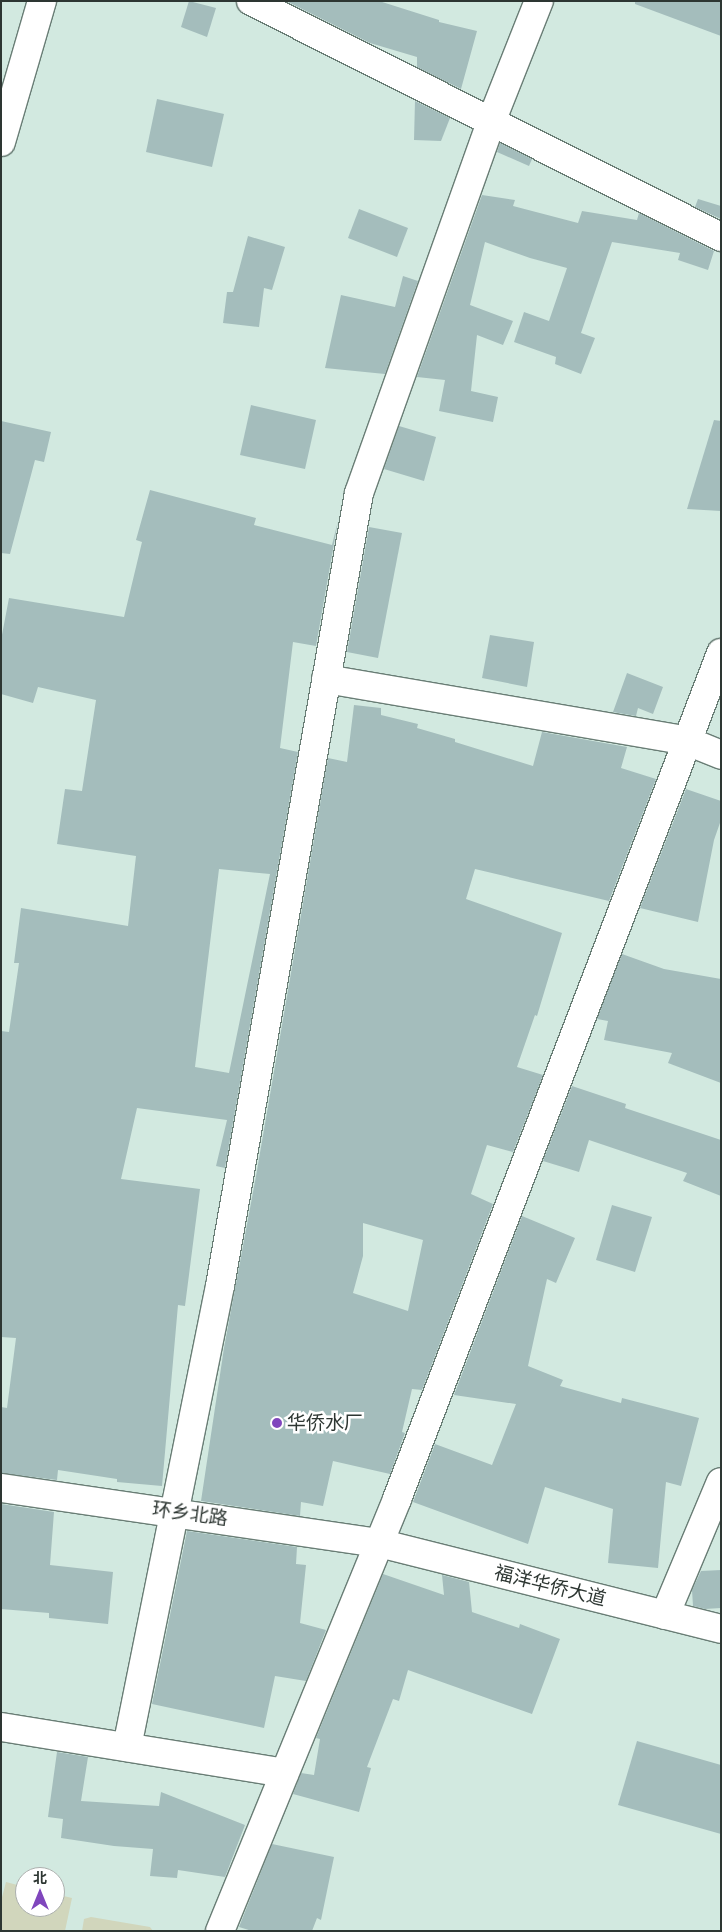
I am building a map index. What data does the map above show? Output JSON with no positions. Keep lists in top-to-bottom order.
{
  "streets": {
    "street": ["环乡北路", "福洋华侨大道"]
  },
  "crossings": [
    ["环乡北路", "福洋华侨大道"]
  ],
  "places": ["华侨水厂"],
  "north": "top"
}
